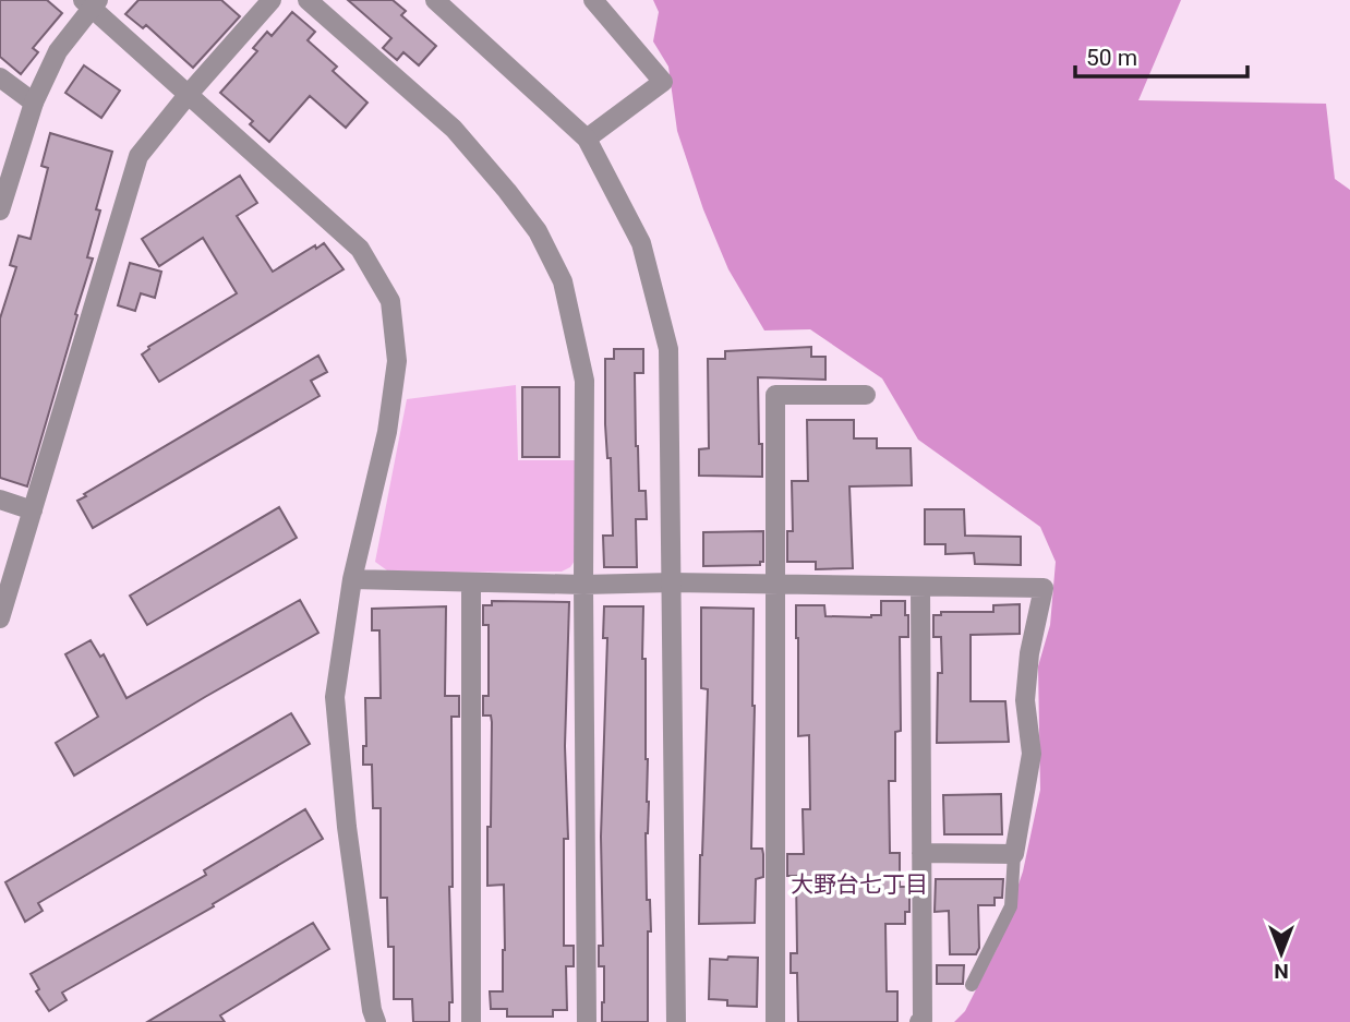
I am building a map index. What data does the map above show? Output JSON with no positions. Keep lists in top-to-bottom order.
{
  "districts": ["大野台七丁目"],
  "scale_bar": "50 m",
  "north": "bottom"
}
